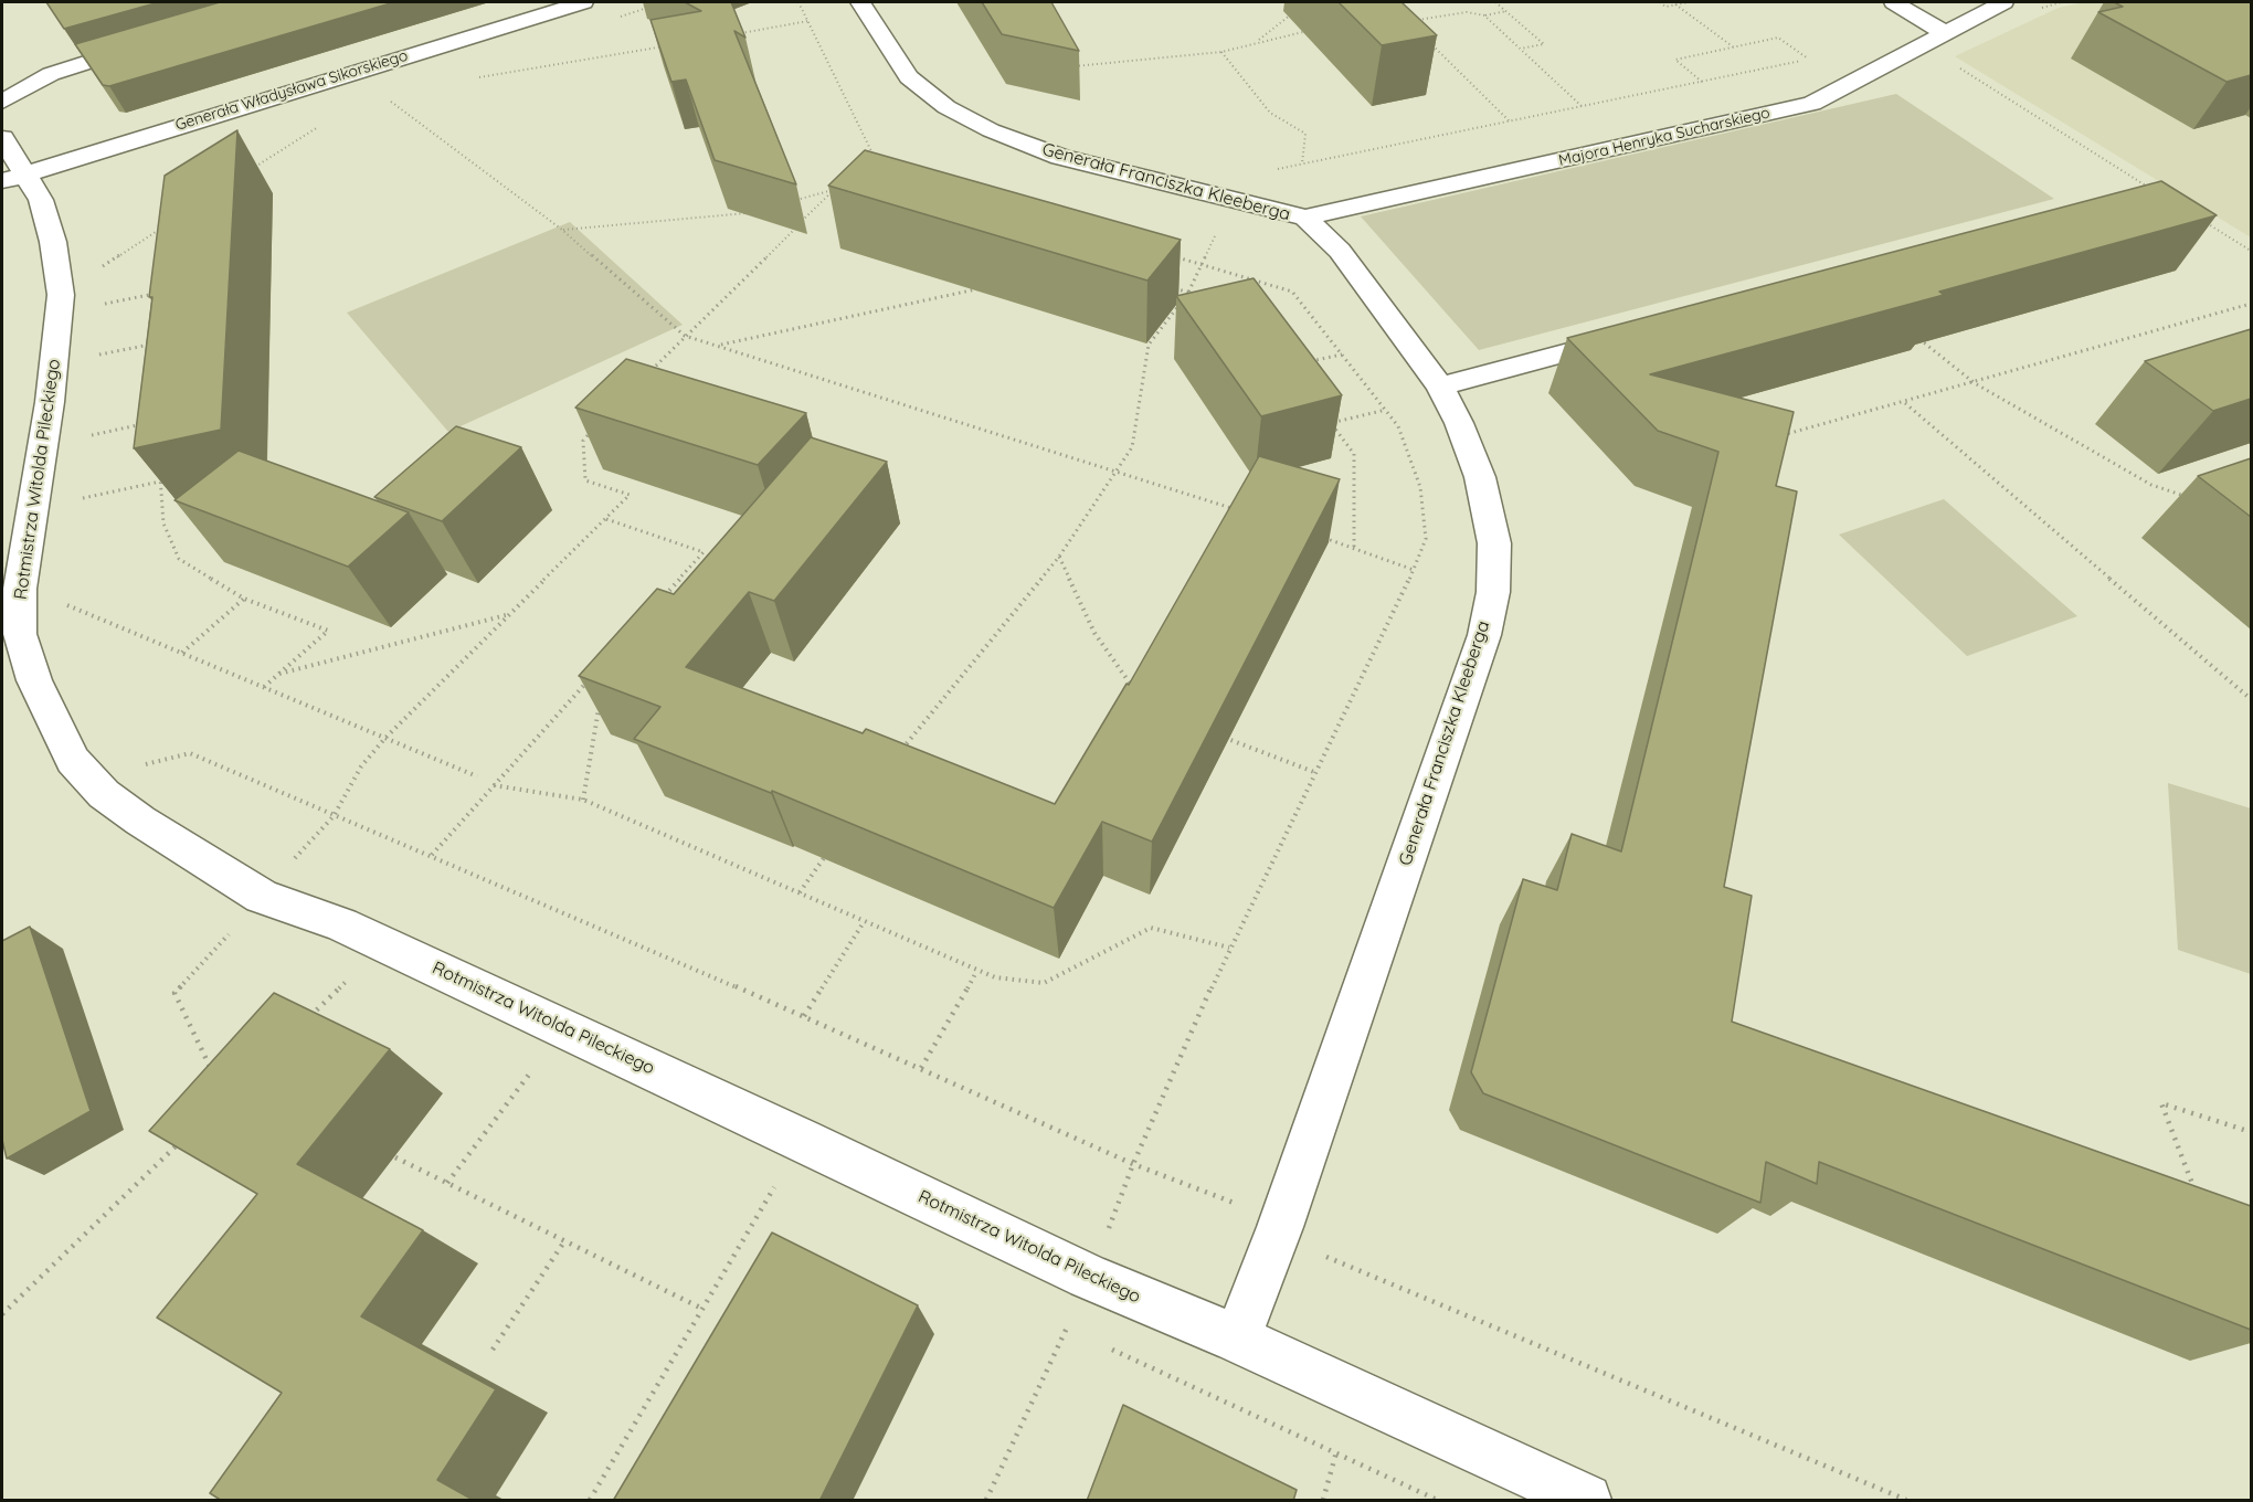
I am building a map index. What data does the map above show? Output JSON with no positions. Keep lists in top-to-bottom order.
{
  "streets": {
    "street": [
      "Generała Władysława Sikorskiego",
      "Majora Henryka Sucharskiego",
      "Generała Franciszka Kleeberga",
      "Rotmistrza Witolda Pileckiego"
    ]
  },
  "crossings": [
    ["Generała Władysława Sikorskiego", "Rotmistrza Witolda Pileckiego"],
    ["Majora Henryka Sucharskiego", "Generała Franciszka Kleeberga"],
    ["Generała Franciszka Kleeberga", "Rotmistrza Witolda Pileckiego"]
  ]
}
